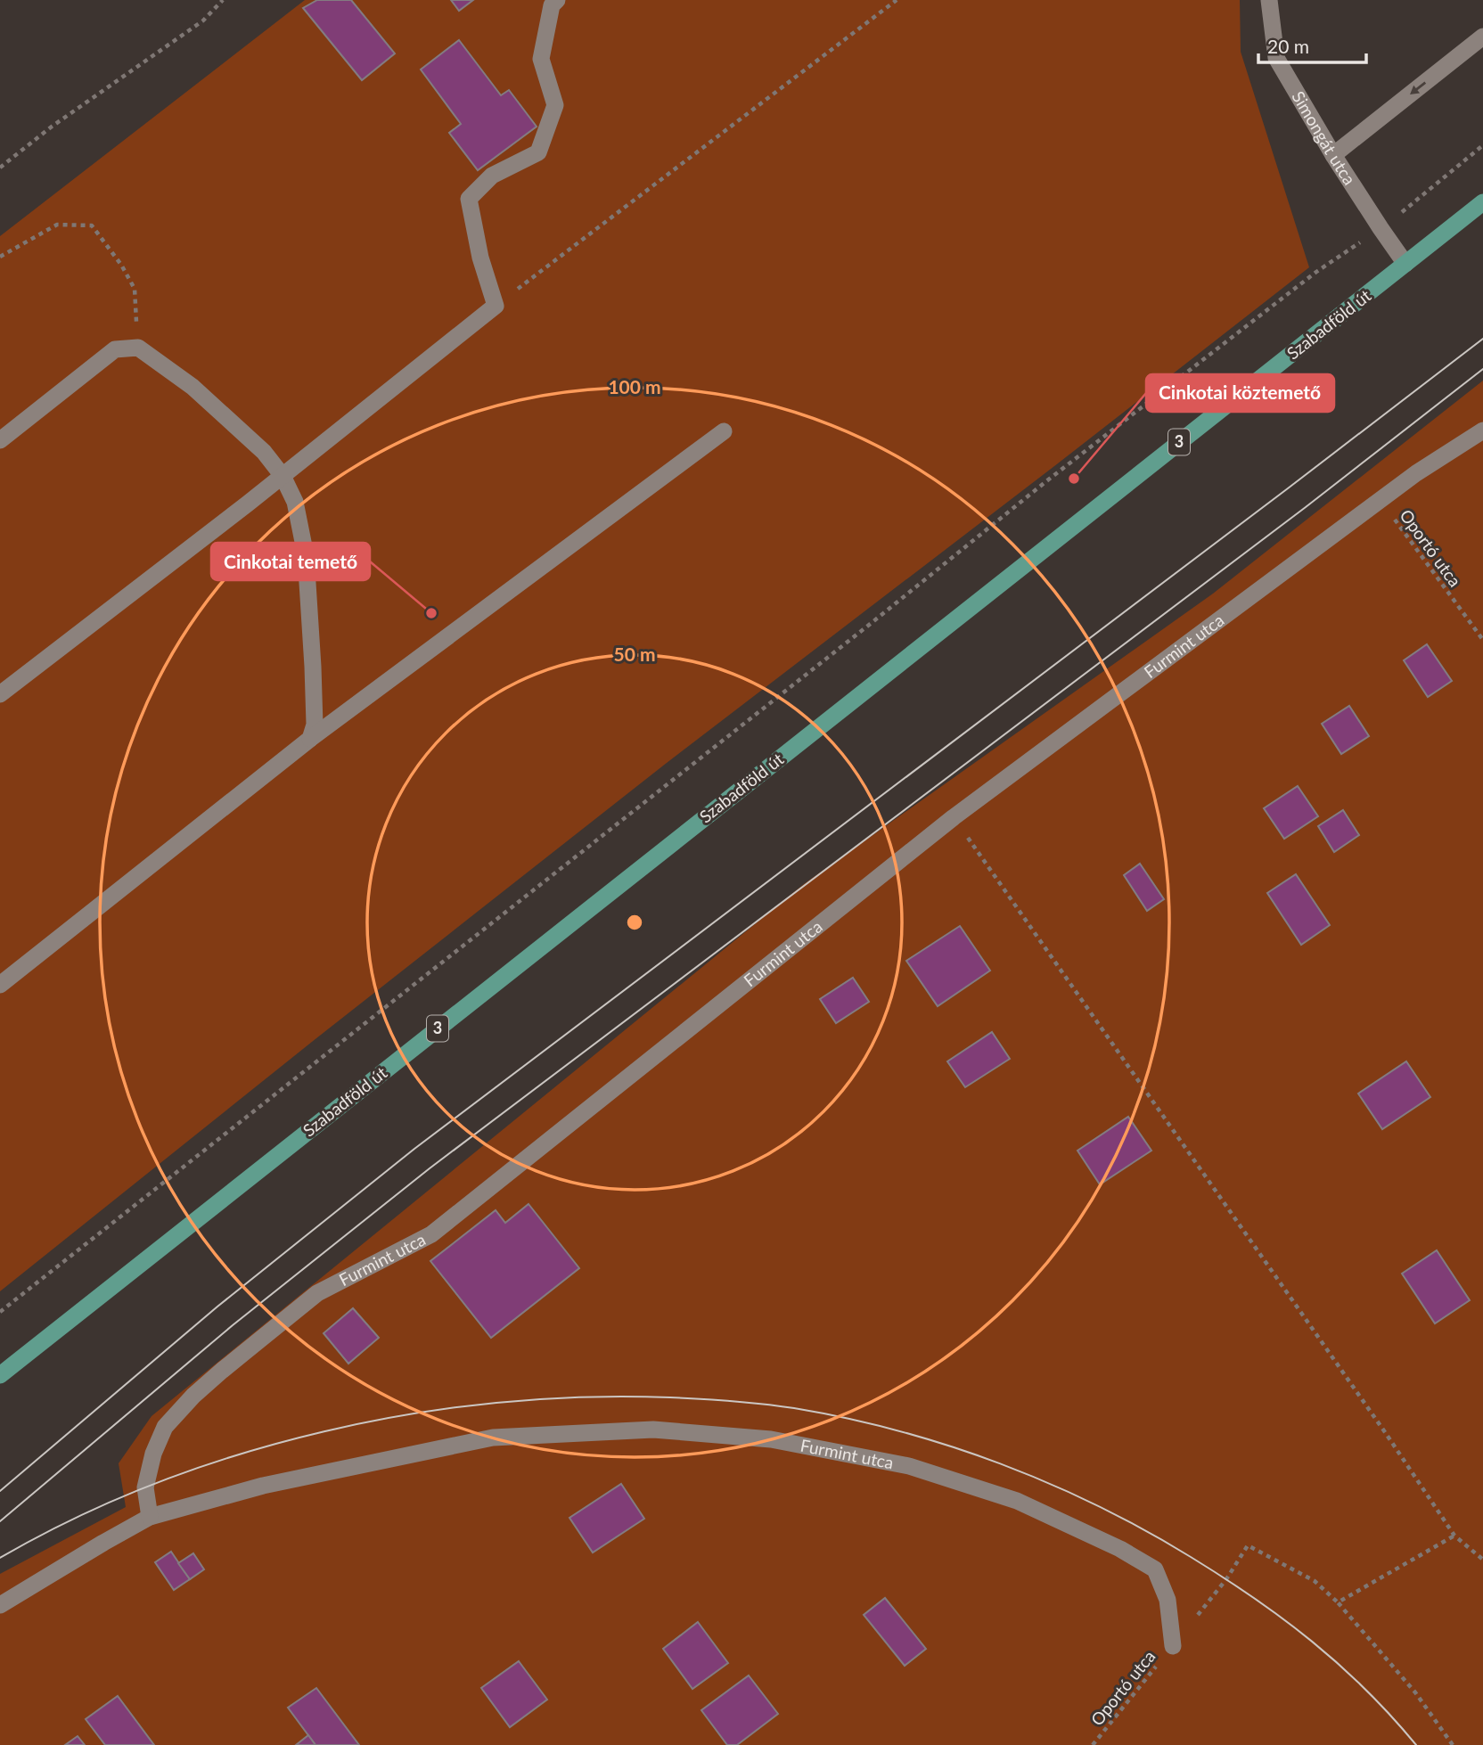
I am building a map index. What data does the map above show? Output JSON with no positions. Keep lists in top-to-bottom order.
{
  "streets": {
    "main road": ["Szabadföld út", "3"],
    "street": ["Simongát utca", "Furmint utca"],
    "path": ["Oportó utca"]
  },
  "crossings": [
    ["Simongát utca", "Szabadföld út"],
    ["Oportó utca", "Furmint utca"]
  ],
  "places": ["Cinkotai köztemető", "Cinkotai temető"],
  "scale_bar": "20 m",
  "rings": ["100 m", "50 m"]
}
